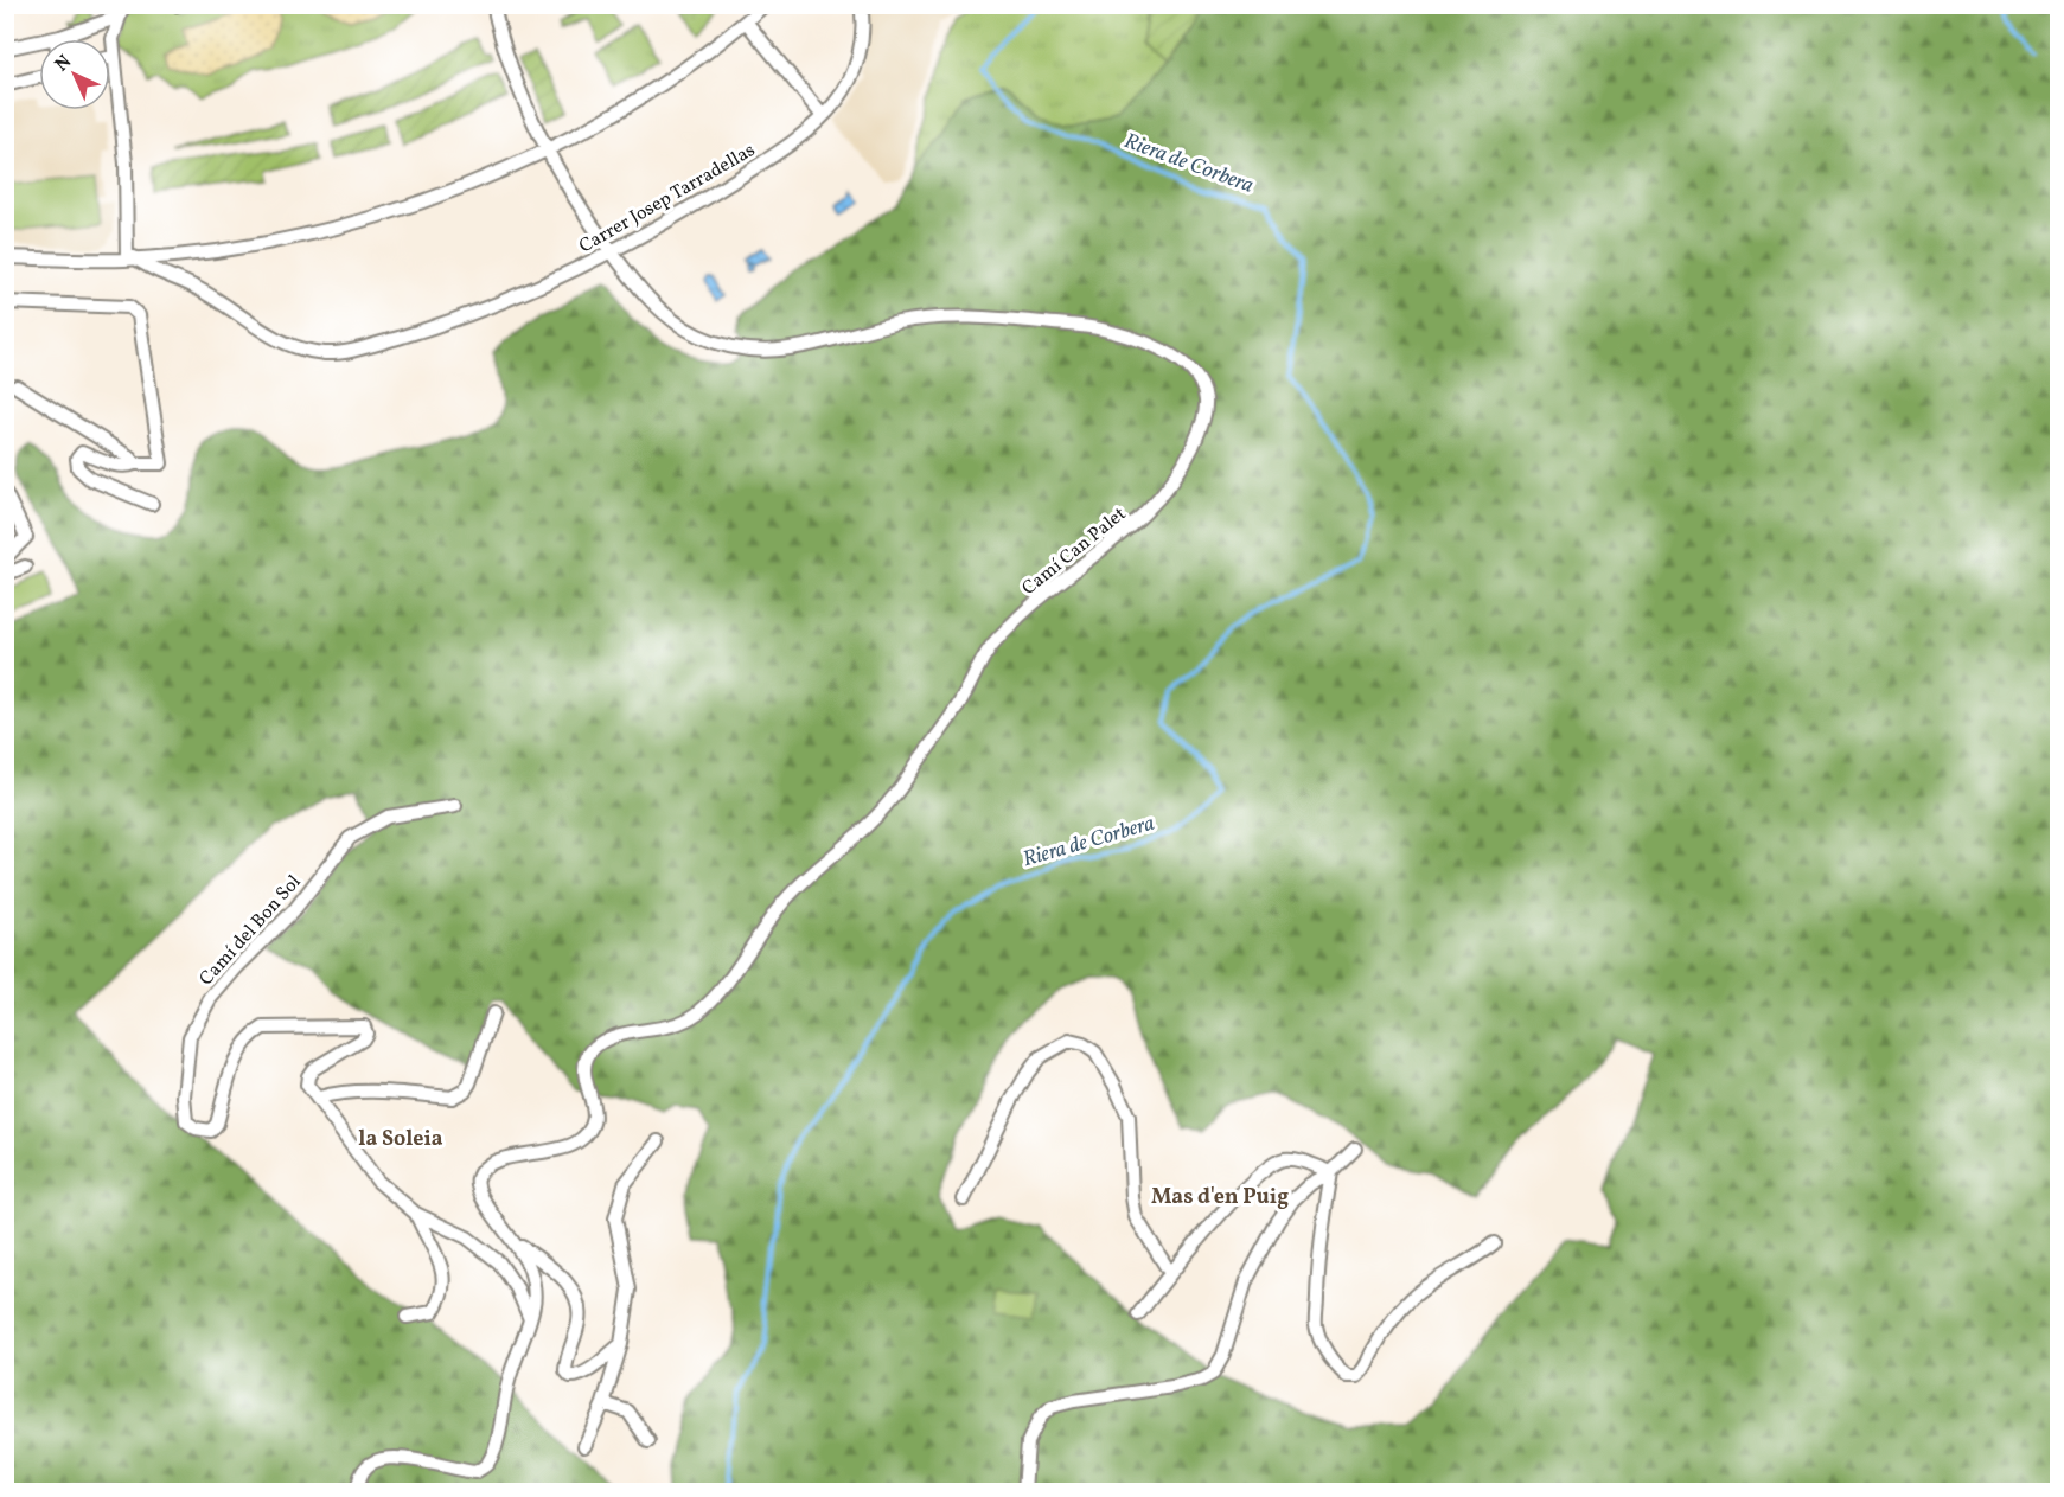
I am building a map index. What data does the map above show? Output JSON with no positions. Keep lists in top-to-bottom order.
{
  "streets": {
    "street": ["Carrer Josep Tarradellas", "Camí Can Palet", "Camí del Bon Sol"]
  },
  "crossings": [
    ["Carrer Josep Tarradellas", "Camí Can Palet"]
  ],
  "districts": ["la Soleia", "Mas d'en Puig"],
  "water": ["Riera de Corbera"],
  "north": "top left"
}
